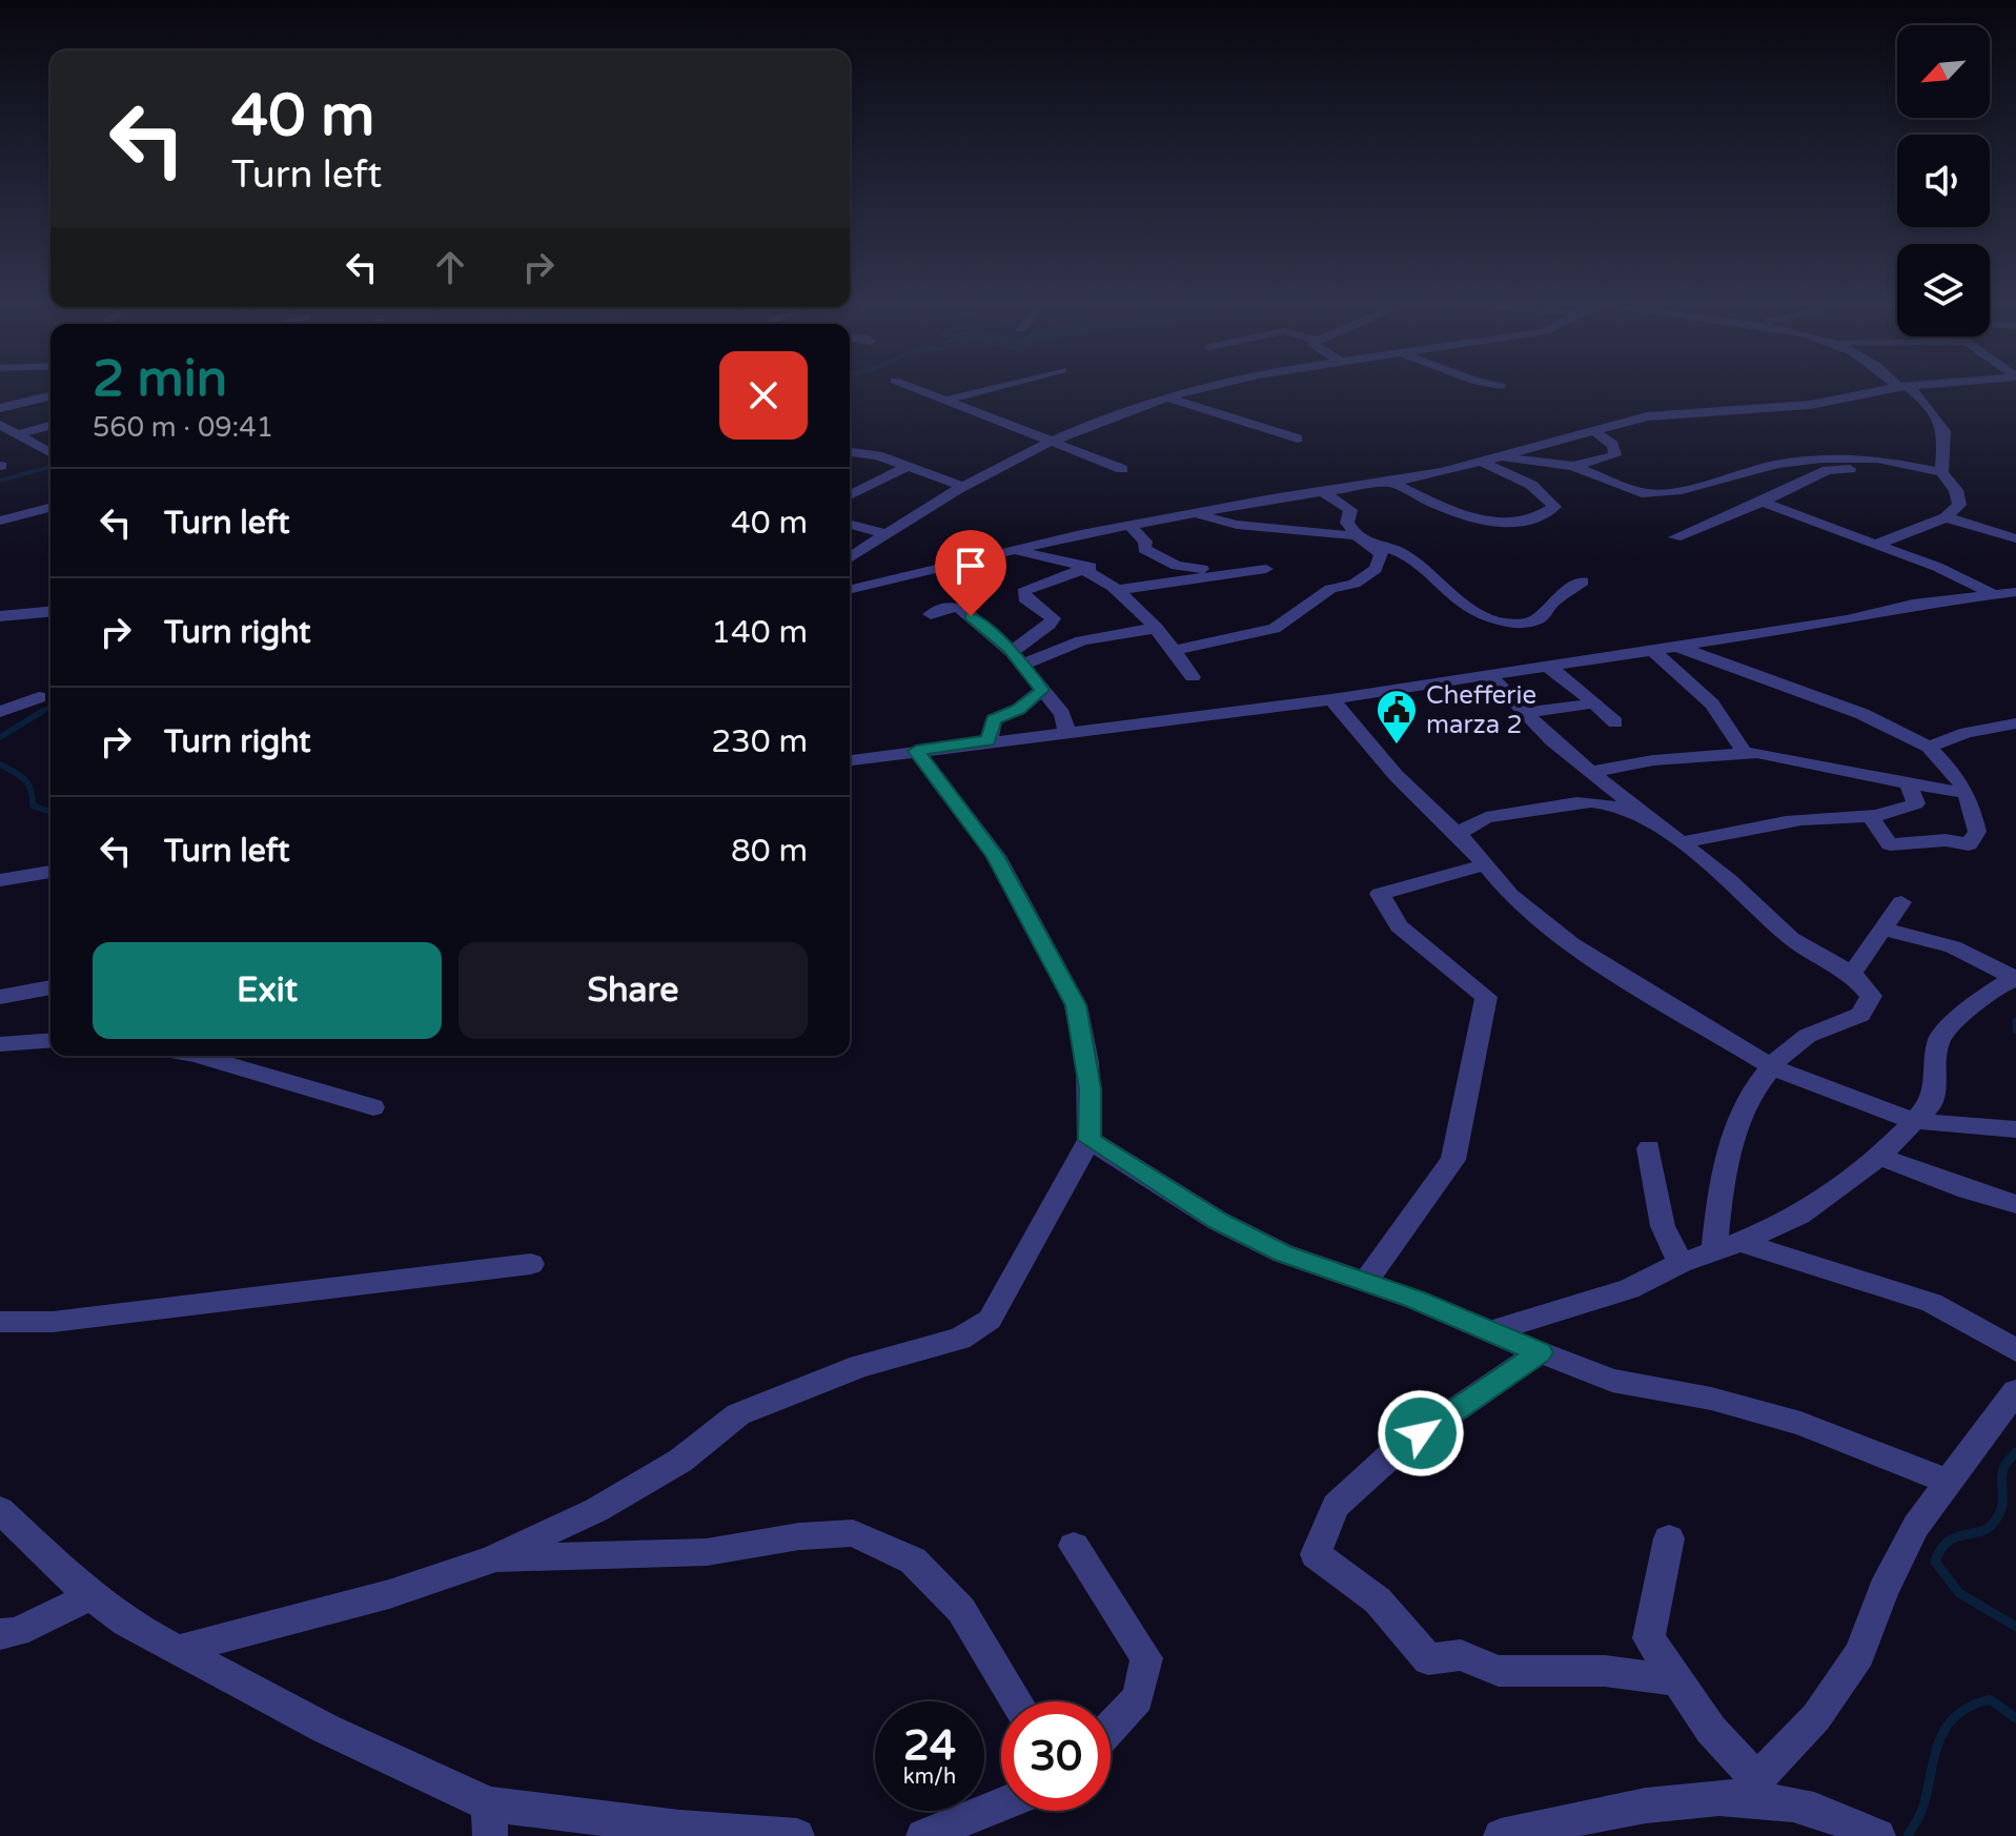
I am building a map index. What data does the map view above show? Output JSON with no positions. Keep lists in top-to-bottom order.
{
  "places": {
    "public building": ["Chefferie marza 2"]
  },
  "north": "bottom left",
  "page": {
    "turn": ["40 m", "Turn left"],
    "heading": ["2 min", "560 m · 09:41"],
    "list": [
      {
        "name": "Turn left",
        "value": "40 m"
      },
      {
        "name": "Turn right",
        "value": "140 m"
      },
      {
        "name": "Turn right",
        "value": "230 m"
      },
      {
        "name": "Turn left",
        "value": "80 m"
      }
    ],
    "buttons": ["Exit", "Share"],
    "speed": "24 km/h",
    "limit": "30"
  }
}
